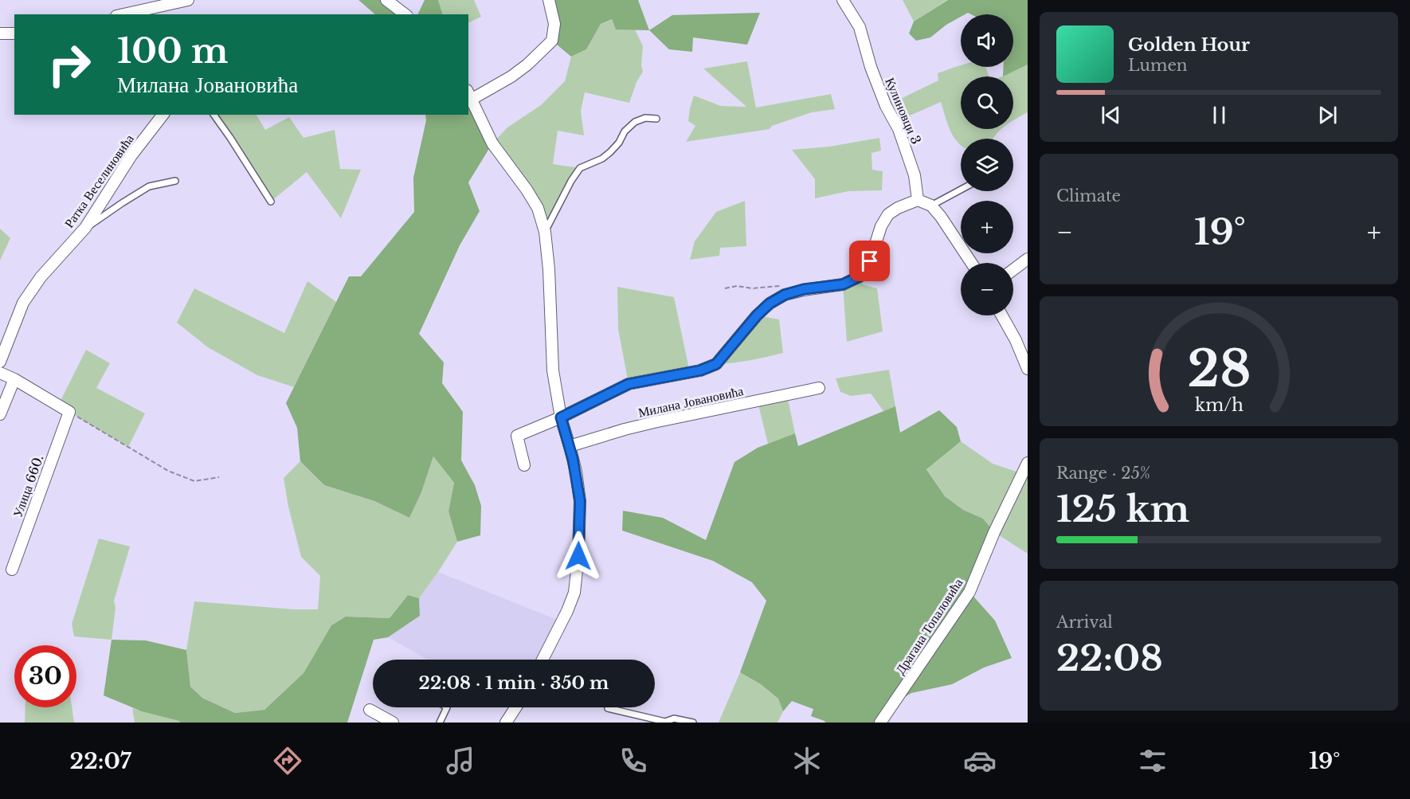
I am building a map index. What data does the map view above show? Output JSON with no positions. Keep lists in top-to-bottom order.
{
  "streets": {
    "street": [
      "Кулиновци 3",
      "Ратка Веселиновића",
      "Милана Јовановића",
      "Улица 660.",
      "Драгана Топаловића"
    ]
  },
  "page": {
    "map_buttons": ["+", "−"],
    "turn": ["100 m", "Милана Јовановића"],
    "song": ["Golden Hour", "Lumen"],
    "tile": [
      "Climate",
      ["Range · 25%", "125 km"],
      ["Arrival", "22:08"]
    ],
    "heat": ["−", "19°", "+"],
    "limit": "30",
    "trip": "22:08 · 1 min · 350 m",
    "tabs": ["22:07", "19°"],
    "gauge": ["28", "km/h"]
  }
}
